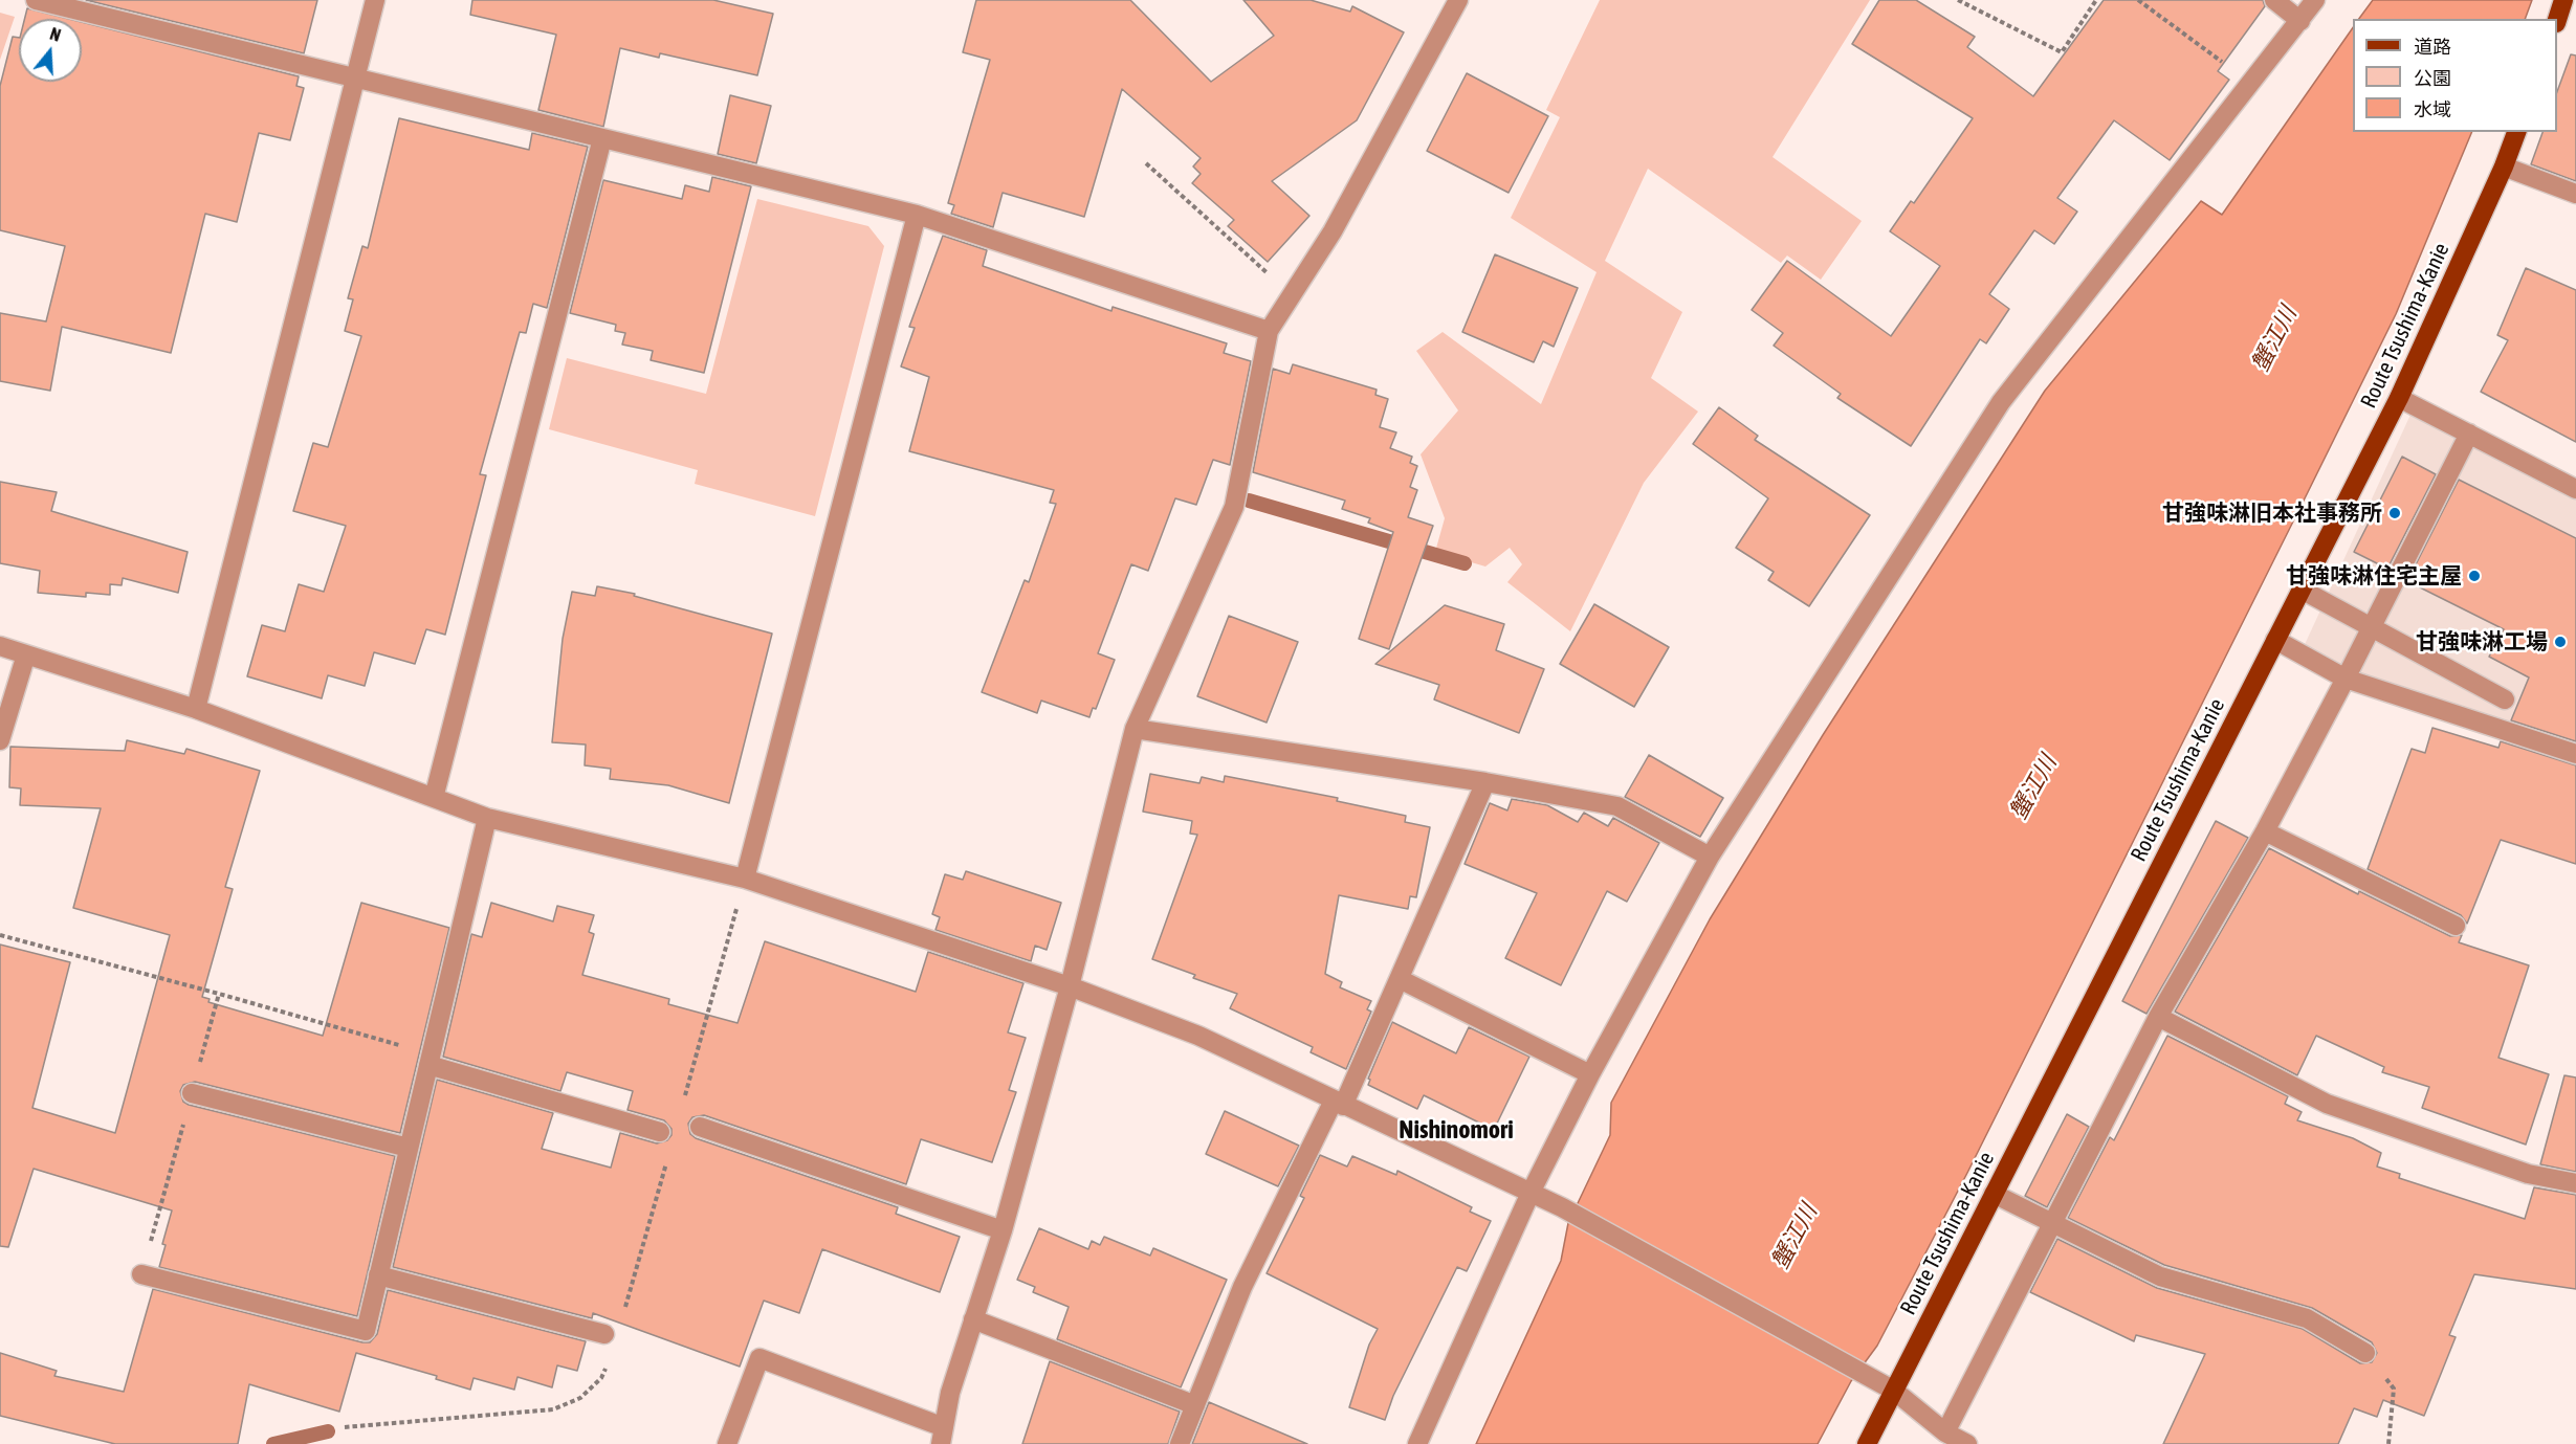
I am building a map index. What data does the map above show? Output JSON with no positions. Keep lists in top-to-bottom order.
{
  "streets": {
    "main road": ["Route Tsushima-Kanie"]
  },
  "districts": ["Nishinomori"],
  "water": ["蟹江川"],
  "places": ["甘強味淋旧本社事務所", "甘強味淋住宅主屋", "甘強味淋工場"],
  "legend": ["道路", "公園", "水域"],
  "north": "top"
}
